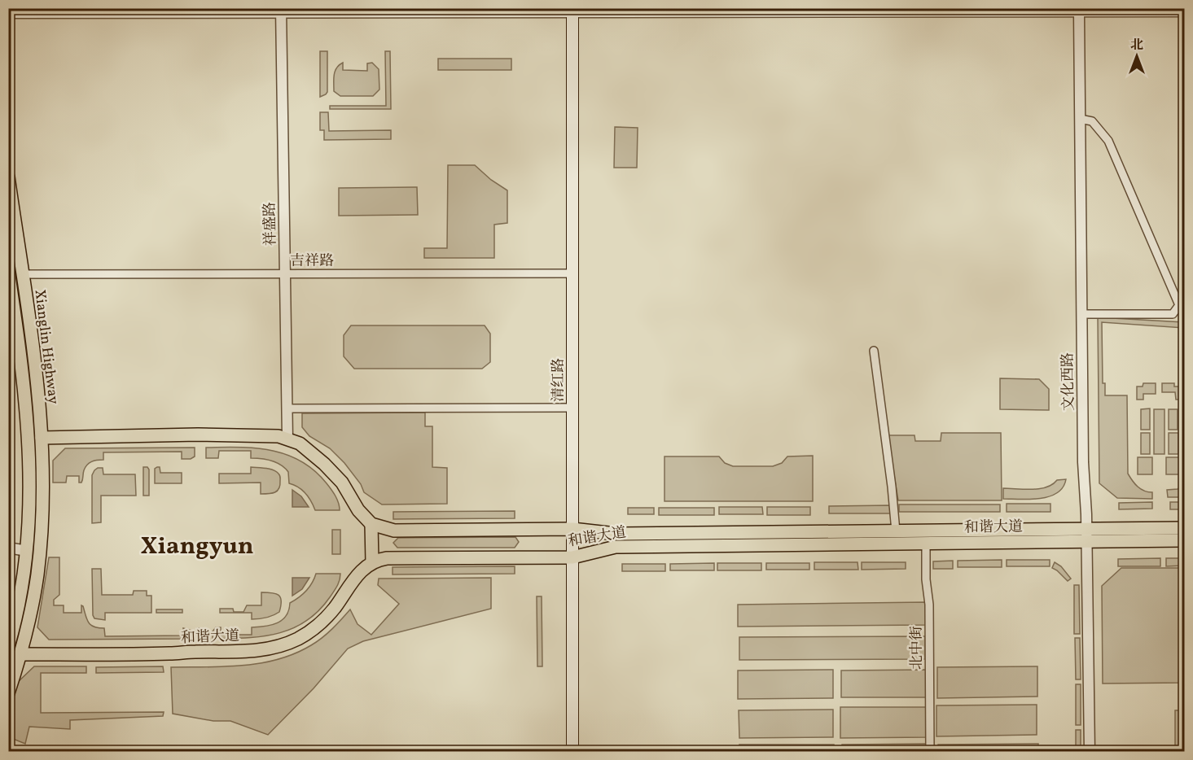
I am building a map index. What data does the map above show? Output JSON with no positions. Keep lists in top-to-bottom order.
{
  "streets": {
    "main road": ["Xianglin Highway", "清红路", "和谐大道"],
    "street": [
      "祥盛路",
      "吉祥路",
      "文化西路",
      "北中街"
    ]
  },
  "crossings": [
    ["祥盛路", "吉祥路"],
    ["吉祥路", "Xianglin Highway"],
    ["吉祥路", "清红路"],
    ["Xianglin Highway", "和谐大道"],
    ["清红路", "和谐大道"],
    ["文化西路", "和谐大道"],
    ["和谐大道", "北中街"]
  ],
  "districts": ["Xiangyun"],
  "north": "top"
}
